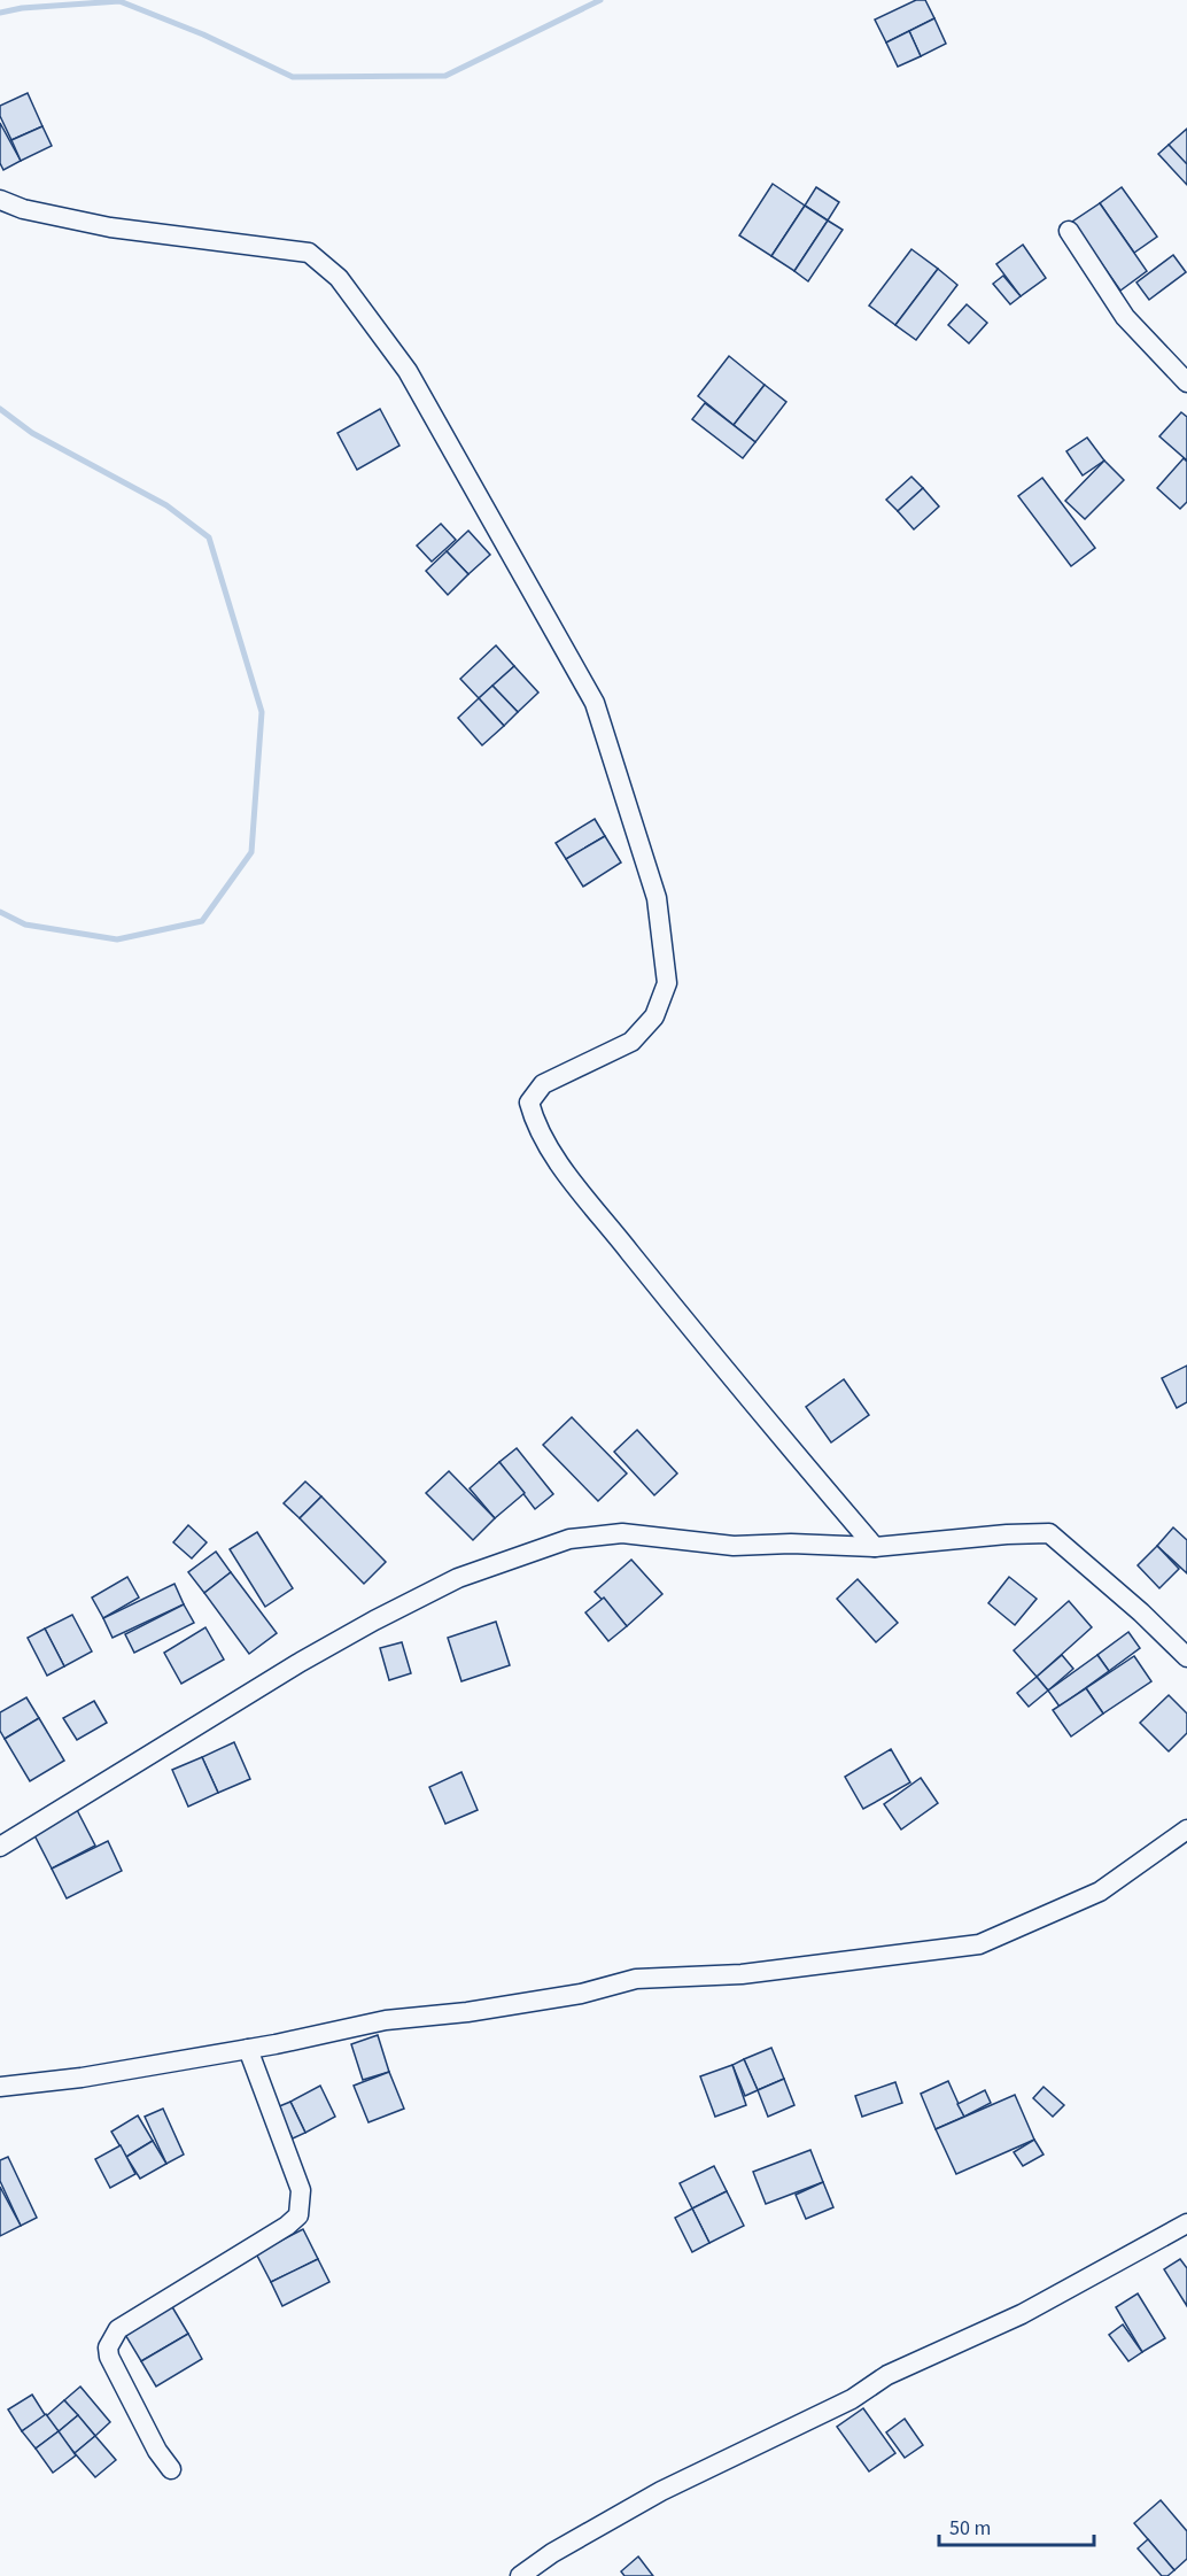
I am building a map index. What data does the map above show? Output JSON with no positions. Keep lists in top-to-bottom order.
{
  "scale_bar": "50 m"
}
